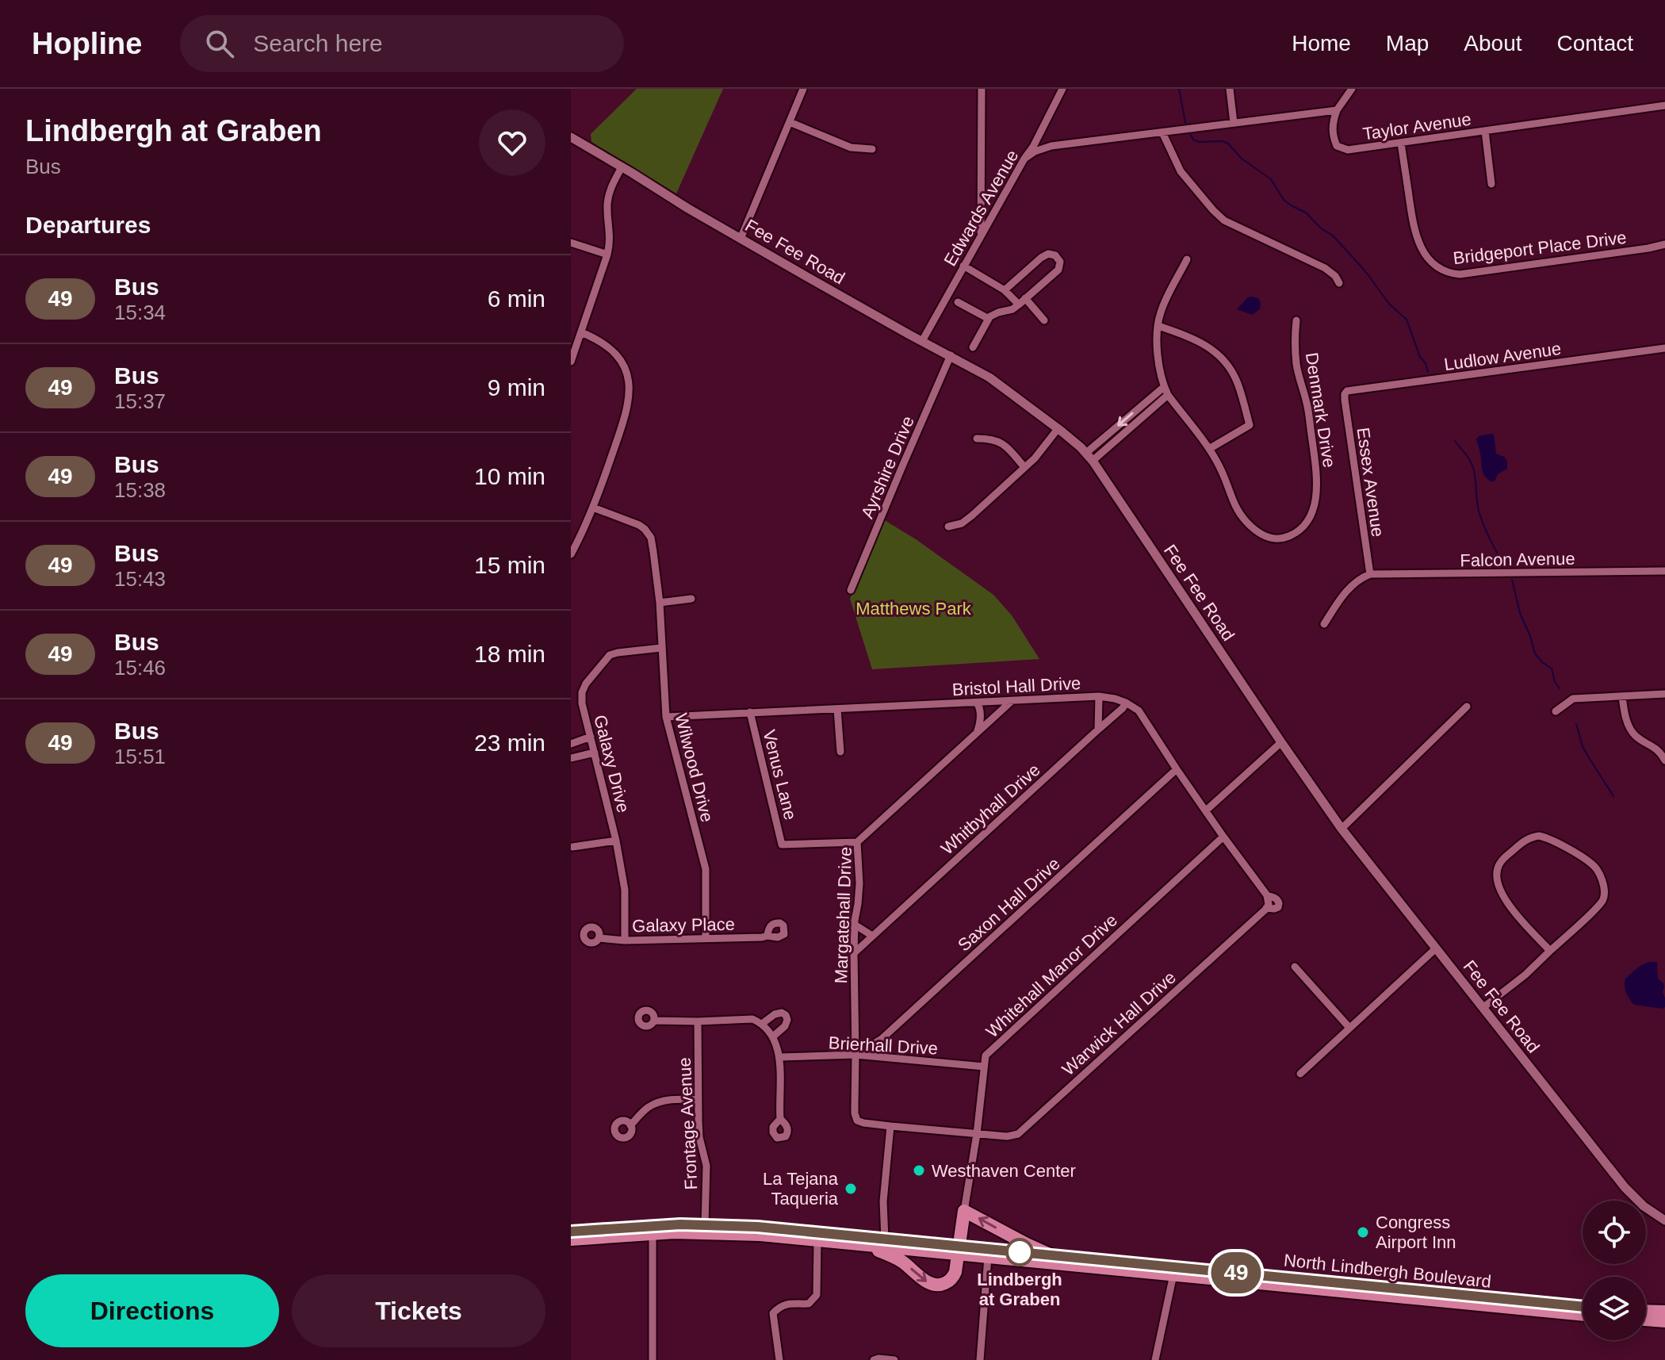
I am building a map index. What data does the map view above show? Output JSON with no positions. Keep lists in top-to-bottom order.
{
  "streets": {
    "highway": ["North Lindbergh Boulevard"],
    "street": [
      "Taylor Avenue",
      "Edwards Avenue",
      "Bridgeport Place Drive",
      "Fee Fee Road",
      "Ludlow Avenue",
      "Denmark Drive",
      "Ayrshire Drive",
      "Essex Avenue",
      "Falcon Avenue",
      "Bristol Hall Drive",
      "Galaxy Drive",
      "Wilwood Drive",
      "Venus Lane",
      "Whitbyhall Drive",
      "Saxon Hall Drive",
      "Margatehall Drive",
      "Galaxy Place",
      "Whitehall Manor Drive",
      "Warwick Hall Drive",
      "Brierhall Drive",
      "Frontage Avenue"
    ]
  },
  "crossings": [
    ["Taylor Avenue", "Bridgeport Place Drive"],
    ["Edwards Avenue", "Fee Fee Road"],
    ["Fee Fee Road", "Ayrshire Drive"],
    ["Ludlow Avenue", "Essex Avenue"],
    ["Essex Avenue", "Falcon Avenue"],
    ["Bristol Hall Drive", "Wilwood Drive"],
    ["Bristol Hall Drive", "Venus Lane"],
    ["Bristol Hall Drive", "Whitbyhall Drive"],
    ["Bristol Hall Drive", "Margatehall Drive"],
    ["Galaxy Drive", "Wilwood Drive"],
    ["Galaxy Drive", "Galaxy Place"],
    ["Wilwood Drive", "Galaxy Place"],
    ["Venus Lane", "Margatehall Drive"],
    ["Whitbyhall Drive", "Margatehall Drive"],
    ["Saxon Hall Drive", "Margatehall Drive"],
    ["Saxon Hall Drive", "Brierhall Drive"],
    ["Margatehall Drive", "Warwick Hall Drive"],
    ["Margatehall Drive", "Brierhall Drive"],
    ["Whitehall Manor Drive", "Warwick Hall Drive"],
    ["Whitehall Manor Drive", "Brierhall Drive"],
    ["Frontage Avenue", "North Lindbergh Boulevard"]
  ],
  "parks": ["Matthews Park"],
  "places": [
    "Westhaven Center",
    "La Tejana Taqueria",
    "Congress Airport Inn",
    "Lindbergh at Graben"
  ],
  "lines": ["bus line 49"],
  "page": {
    "header": "Hopline",
    "search": "Search here",
    "nav": [
      "Home",
      "Map",
      "About",
      "Contact"
    ],
    "heading": [
      ["Lindbergh at Graben", "Bus"],
      "Departures"
    ],
    "on_map": "49",
    "list": [
      {
        "mark": "49",
        "name": "Bus",
        "note": "15:34",
        "value": "6 min"
      },
      {
        "mark": "49",
        "name": "Bus",
        "note": "15:37",
        "value": "9 min"
      },
      {
        "mark": "49",
        "name": "Bus",
        "note": "15:38",
        "value": "10 min"
      },
      {
        "mark": "49",
        "name": "Bus",
        "note": "15:43",
        "value": "15 min"
      },
      {
        "mark": "49",
        "name": "Bus",
        "note": "15:46",
        "value": "18 min"
      },
      {
        "mark": "49",
        "name": "Bus",
        "note": "15:51",
        "value": "23 min"
      }
    ],
    "buttons": ["Directions", "Tickets"]
  }
}
